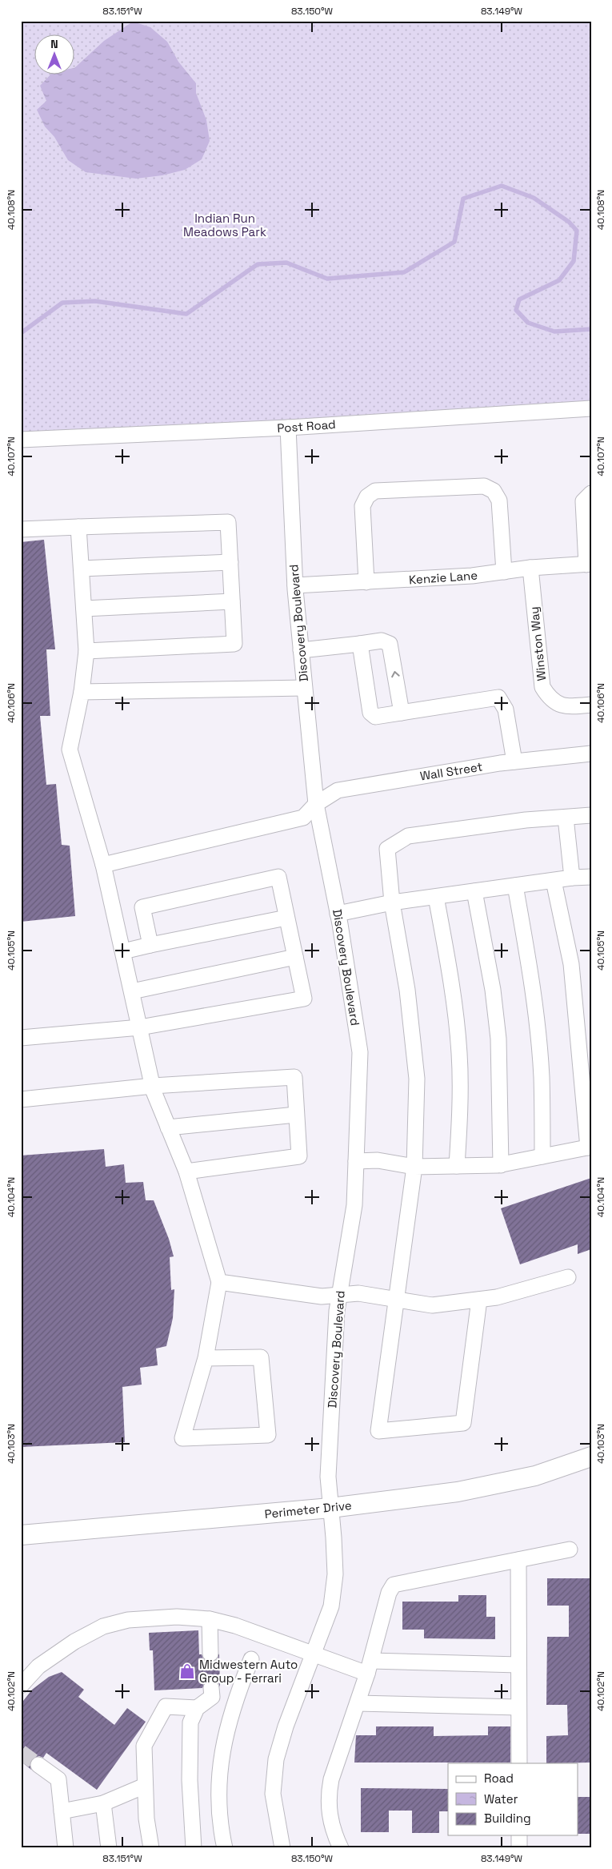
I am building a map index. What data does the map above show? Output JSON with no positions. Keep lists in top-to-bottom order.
{
  "streets": {
    "main road": ["Perimeter Drive"],
    "street": [
      "Post Road",
      "Kenzie Lane",
      "Discovery Boulevard",
      "Winston Way",
      "Wall Street"
    ]
  },
  "crossings": [
    ["Post Road", "Discovery Boulevard"],
    ["Kenzie Lane", "Discovery Boulevard"],
    ["Kenzie Lane", "Winston Way"],
    ["Discovery Boulevard", "Wall Street"],
    ["Discovery Boulevard", "Perimeter Drive"]
  ],
  "parks": ["Indian Run Meadows Park"],
  "places": {
    "shop": ["Midwestern Auto Group - Ferrari"]
  },
  "legend": ["Road", "Water", "Building"],
  "north": "top",
  "coordinates": [
    "83.151°W",
    "83.150°W",
    "83.149°W",
    "40.108°N",
    "40.107°N",
    "40.106°N",
    "40.105°N",
    "40.104°N",
    "40.103°N",
    "40.102°N"
  ]
}
